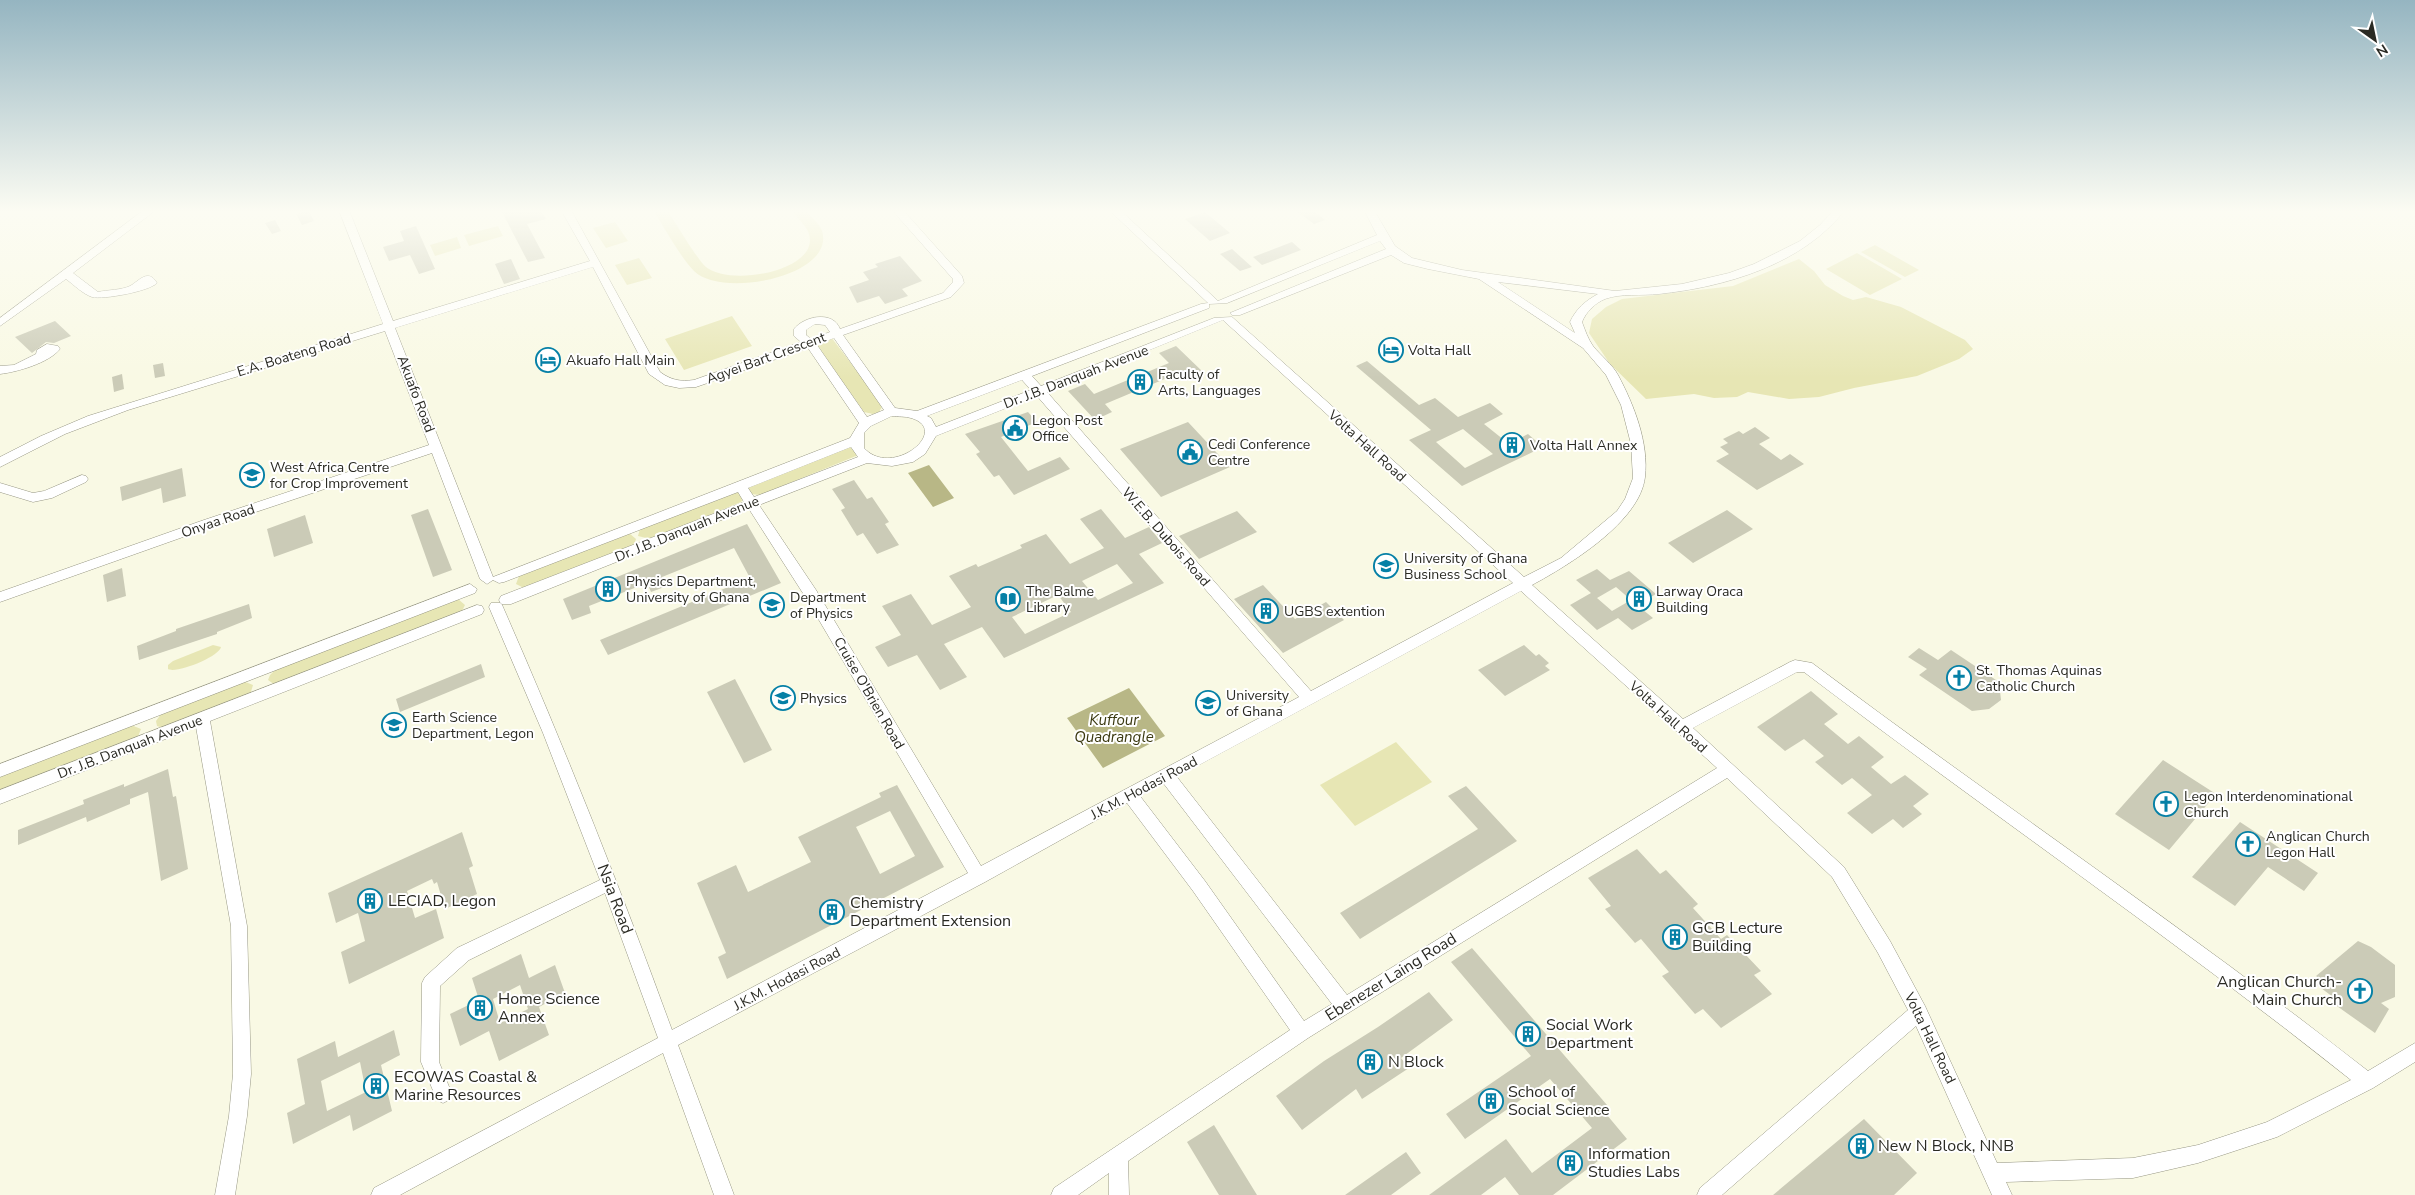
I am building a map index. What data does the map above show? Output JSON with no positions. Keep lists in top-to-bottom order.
{
  "streets": {
    "street": [
      "E.A. Boateng Road",
      "Agyei Bart Crescent",
      "Dr. J.B. Danquah Avenue",
      "Akuafo Road",
      "Volta Hall Road",
      "Onyaa Road",
      "W.E.B. Dubois Road",
      "Cruise O'Brien Road",
      "J.K.M. Hodasi Road",
      "Nsia Road",
      "Ebenezer Laing Road"
    ]
  },
  "crossings": [
    ["E.A. Boateng Road", "Akuafo Road"],
    ["Dr. J.B. Danquah Avenue", "Akuafo Road"],
    ["Dr. J.B. Danquah Avenue", "Volta Hall Road"],
    ["Dr. J.B. Danquah Avenue", "W.E.B. Dubois Road"],
    ["Dr. J.B. Danquah Avenue", "Cruise O'Brien Road"],
    ["Dr. J.B. Danquah Avenue", "Nsia Road"],
    ["Akuafo Road", "Onyaa Road"],
    ["Volta Hall Road", "J.K.M. Hodasi Road"],
    ["Volta Hall Road", "Ebenezer Laing Road"],
    ["W.E.B. Dubois Road", "J.K.M. Hodasi Road"],
    ["Cruise O'Brien Road", "J.K.M. Hodasi Road"],
    ["J.K.M. Hodasi Road", "Nsia Road"]
  ],
  "water": ["Kuffour Quadrangle"],
  "places": {
    "hotel": ["Volta Hall", "Akuafo Hall Main"],
    "building": [
      "Faculty of Arts, Languages",
      "Volta Hall Annex",
      "Physics Department, University of Ghana",
      "Larway Oraca Building",
      "UGBS extention",
      "LECIAD, Legon",
      "Chemistry Department Extension",
      "GCB Lecture Building",
      "Home Science Annex",
      "Social Work Department",
      "N Block",
      "ECOWAS Coastal & Marine Resources",
      "School of Social Science",
      "New N Block, NNB",
      "Information Studies Labs"
    ],
    "public building": ["Legon Post Office", "Cedi Conference Centre"],
    "school or university": [
      "West Africa Centre for Crop Improvement",
      "University of Ghana Business School",
      "Department of Physics",
      "Physics",
      "University of Ghana",
      "Earth Science Department, Legon"
    ],
    "library": ["The Balme Library"],
    "church": [
      "St. Thomas Aquinas Catholic Church",
      "Legon Interdenominational Church",
      "Anglican Church Legon Hall",
      "Anglican Church- Main Church"
    ]
  },
  "north": "bottom right"
}
